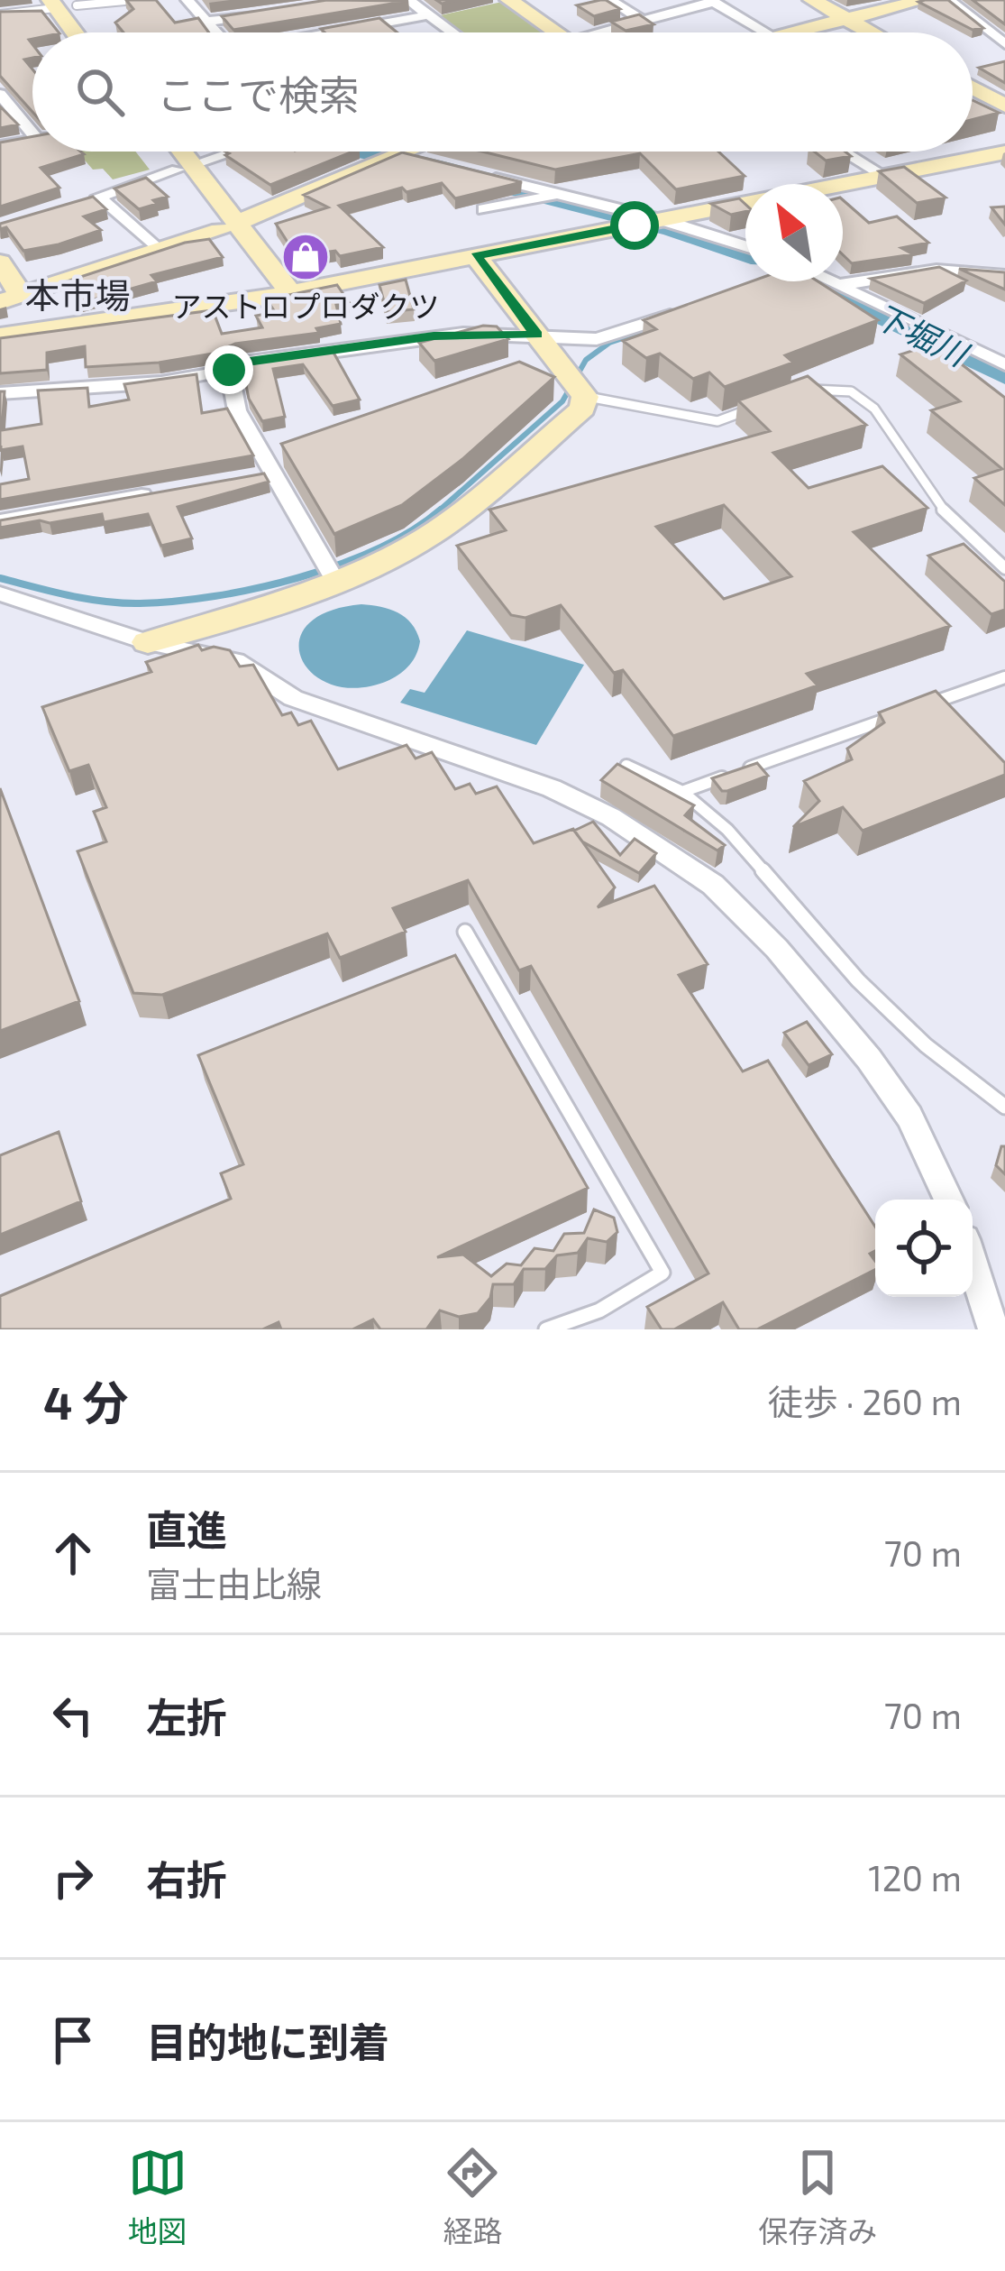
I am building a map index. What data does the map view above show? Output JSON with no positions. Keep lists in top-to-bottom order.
{
  "districts": ["本市場"],
  "water": ["下堀川"],
  "places": {
    "shop": ["アストロプロダクツ"]
  },
  "north": "top left",
  "page": {
    "search": "ここで検索",
    "heading": ["4 分", "徒歩 · 260 m"],
    "list": [
      ["直進", "富士由比線", "70 m"],
      ["左折", "70 m"],
      ["右折", "120 m"],
      "目的地に到着"
    ],
    "nav": ["地図", "経路", "保存済み"]
  }
}
